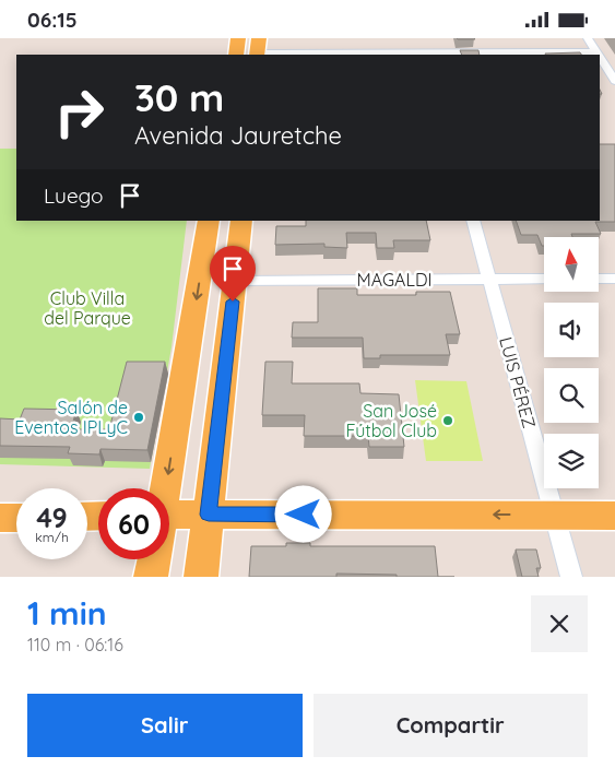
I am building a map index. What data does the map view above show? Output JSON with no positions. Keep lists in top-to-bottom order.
{
  "streets": {
    "street": ["MAGALDI", "LUIS PÉREZ"]
  },
  "crossings": [
    ["MAGALDI", "LUIS PÉREZ"]
  ],
  "parks": ["Club Villa del Parque"],
  "places": ["Salón de Eventos IPLyC", "San José Fútbol Club"],
  "north": "top",
  "page": {
    "status": "06:15",
    "turn": ["30 m", "Avenida Jauretche"],
    "then": "Luego",
    "speed": "49 km/h",
    "limit": "60",
    "heading": ["1 min", "110 m · 06:16"],
    "buttons": ["Salir", "Compartir"]
  }
}
